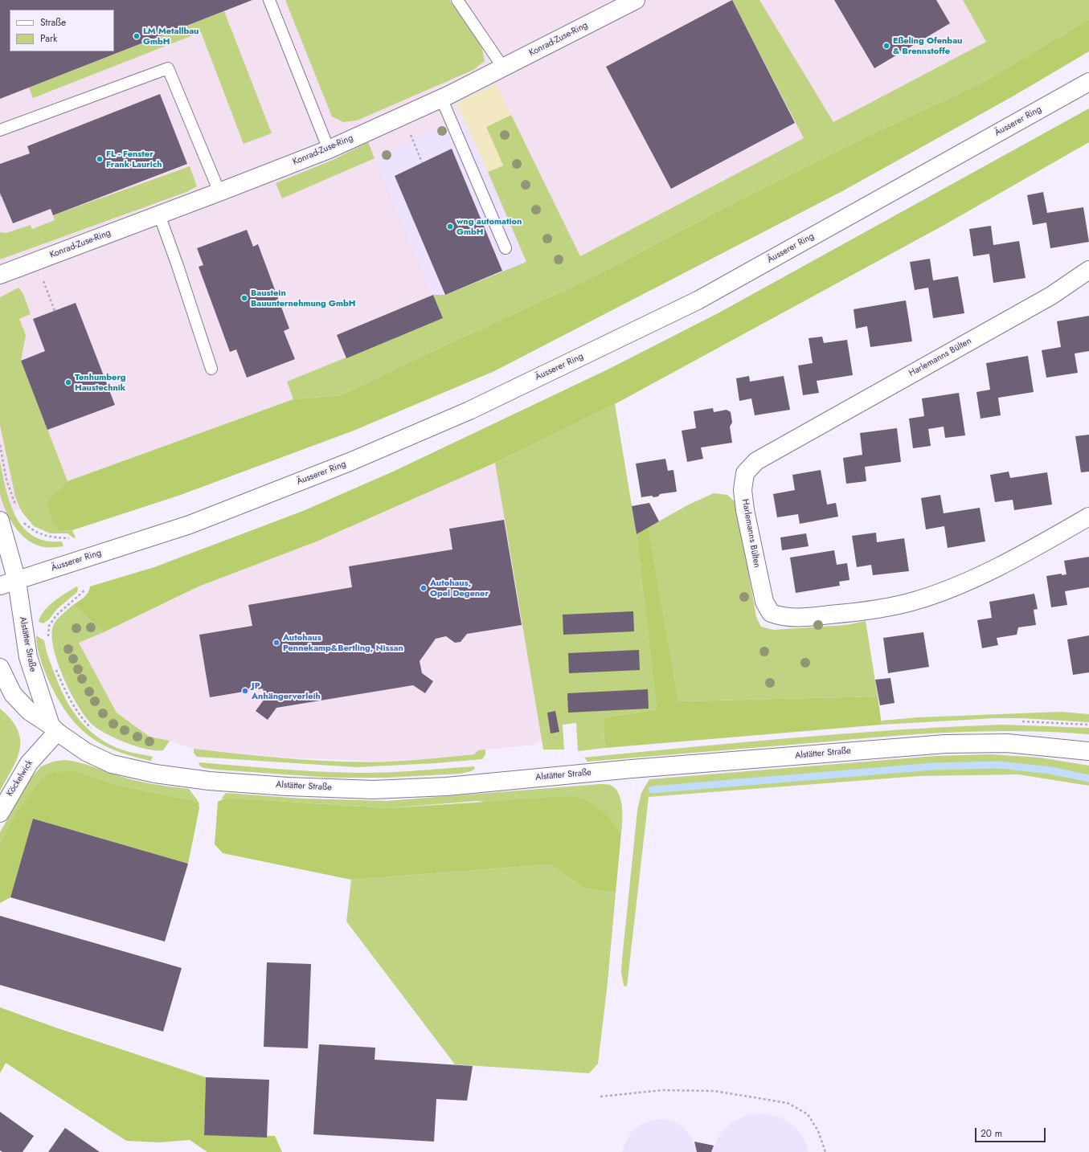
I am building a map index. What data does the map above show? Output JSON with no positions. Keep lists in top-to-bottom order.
{
  "streets": {
    "main road": [
      "Konrad-Zuse-Ring",
      "Äusserer Ring",
      "Harlemanns Bülten",
      "Alstätter Straße",
      "Köckelwick"
    ]
  },
  "crossings": [
    ["Äusserer Ring", "Alstätter Straße"],
    ["Alstätter Straße", "Köckelwick"]
  ],
  "places": [
    "LM Metallbau GmbH",
    "Eßeling Ofenbau & Brennstoffe",
    "FL - Fenster Frank Laurich",
    "wng automation GmbH",
    "Baustein Bauunternehmung GmbH",
    "Tenhumberg Haustechnik",
    "Autohaus, Opel Degener",
    "Autohaus Pennekamp&Bertling, Nissan",
    "JP Anhängerverleih"
  ],
  "legend": ["Straße", "Park"],
  "scale_bar": "20 m"
}
